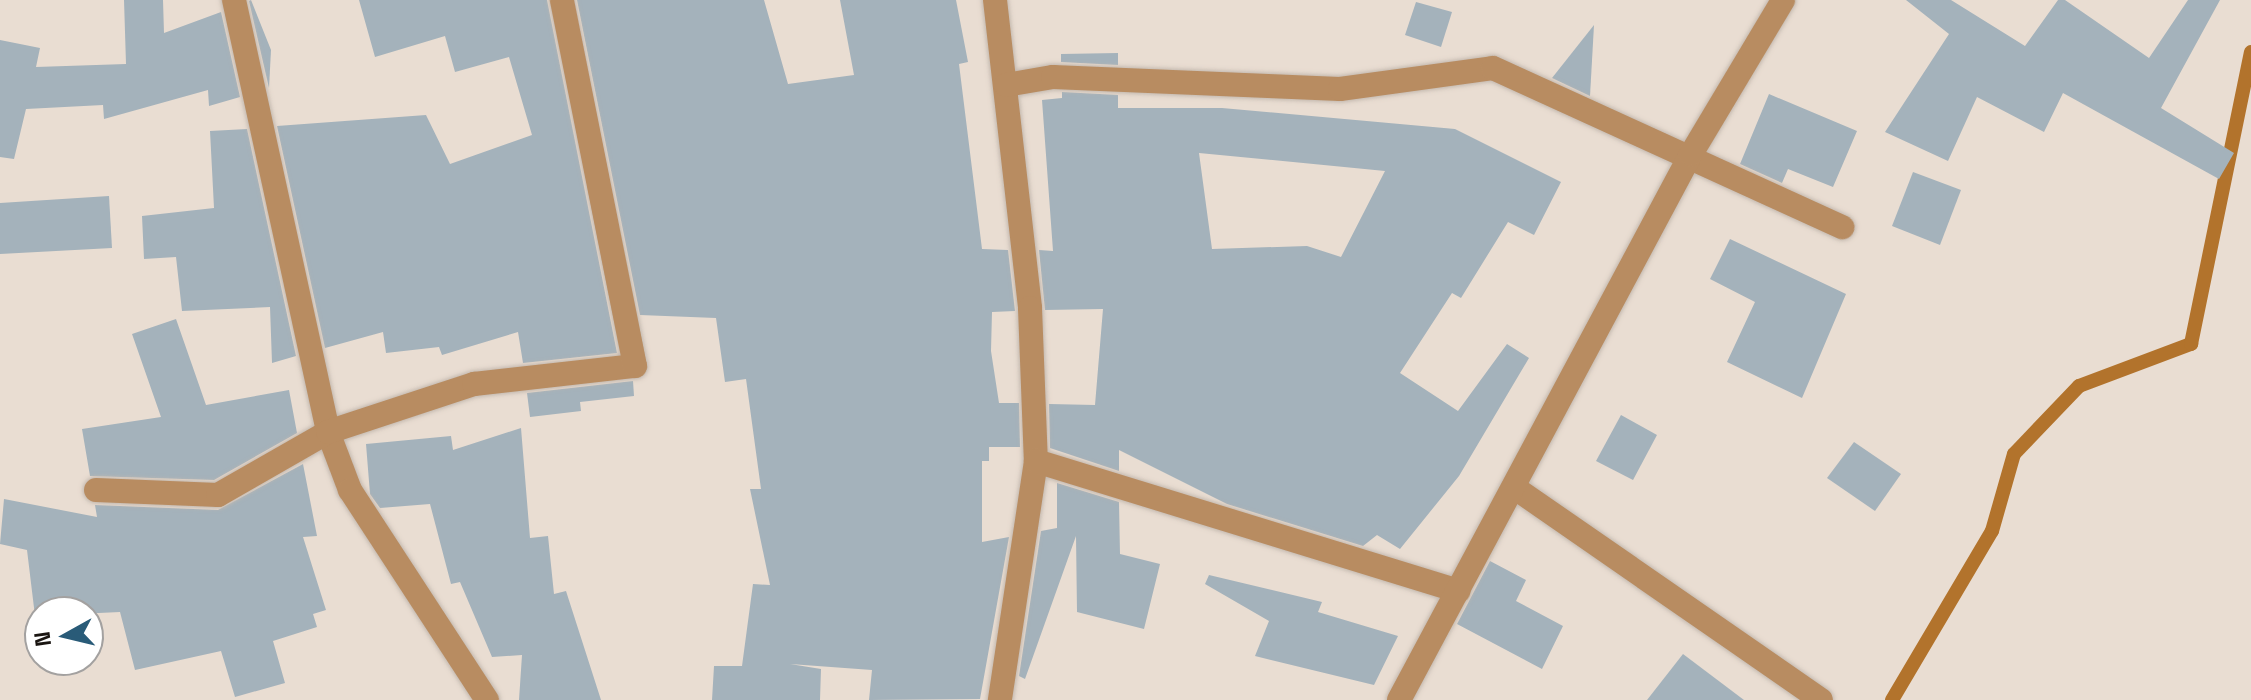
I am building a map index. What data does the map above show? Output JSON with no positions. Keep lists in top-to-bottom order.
{
  "north": "left"
}
